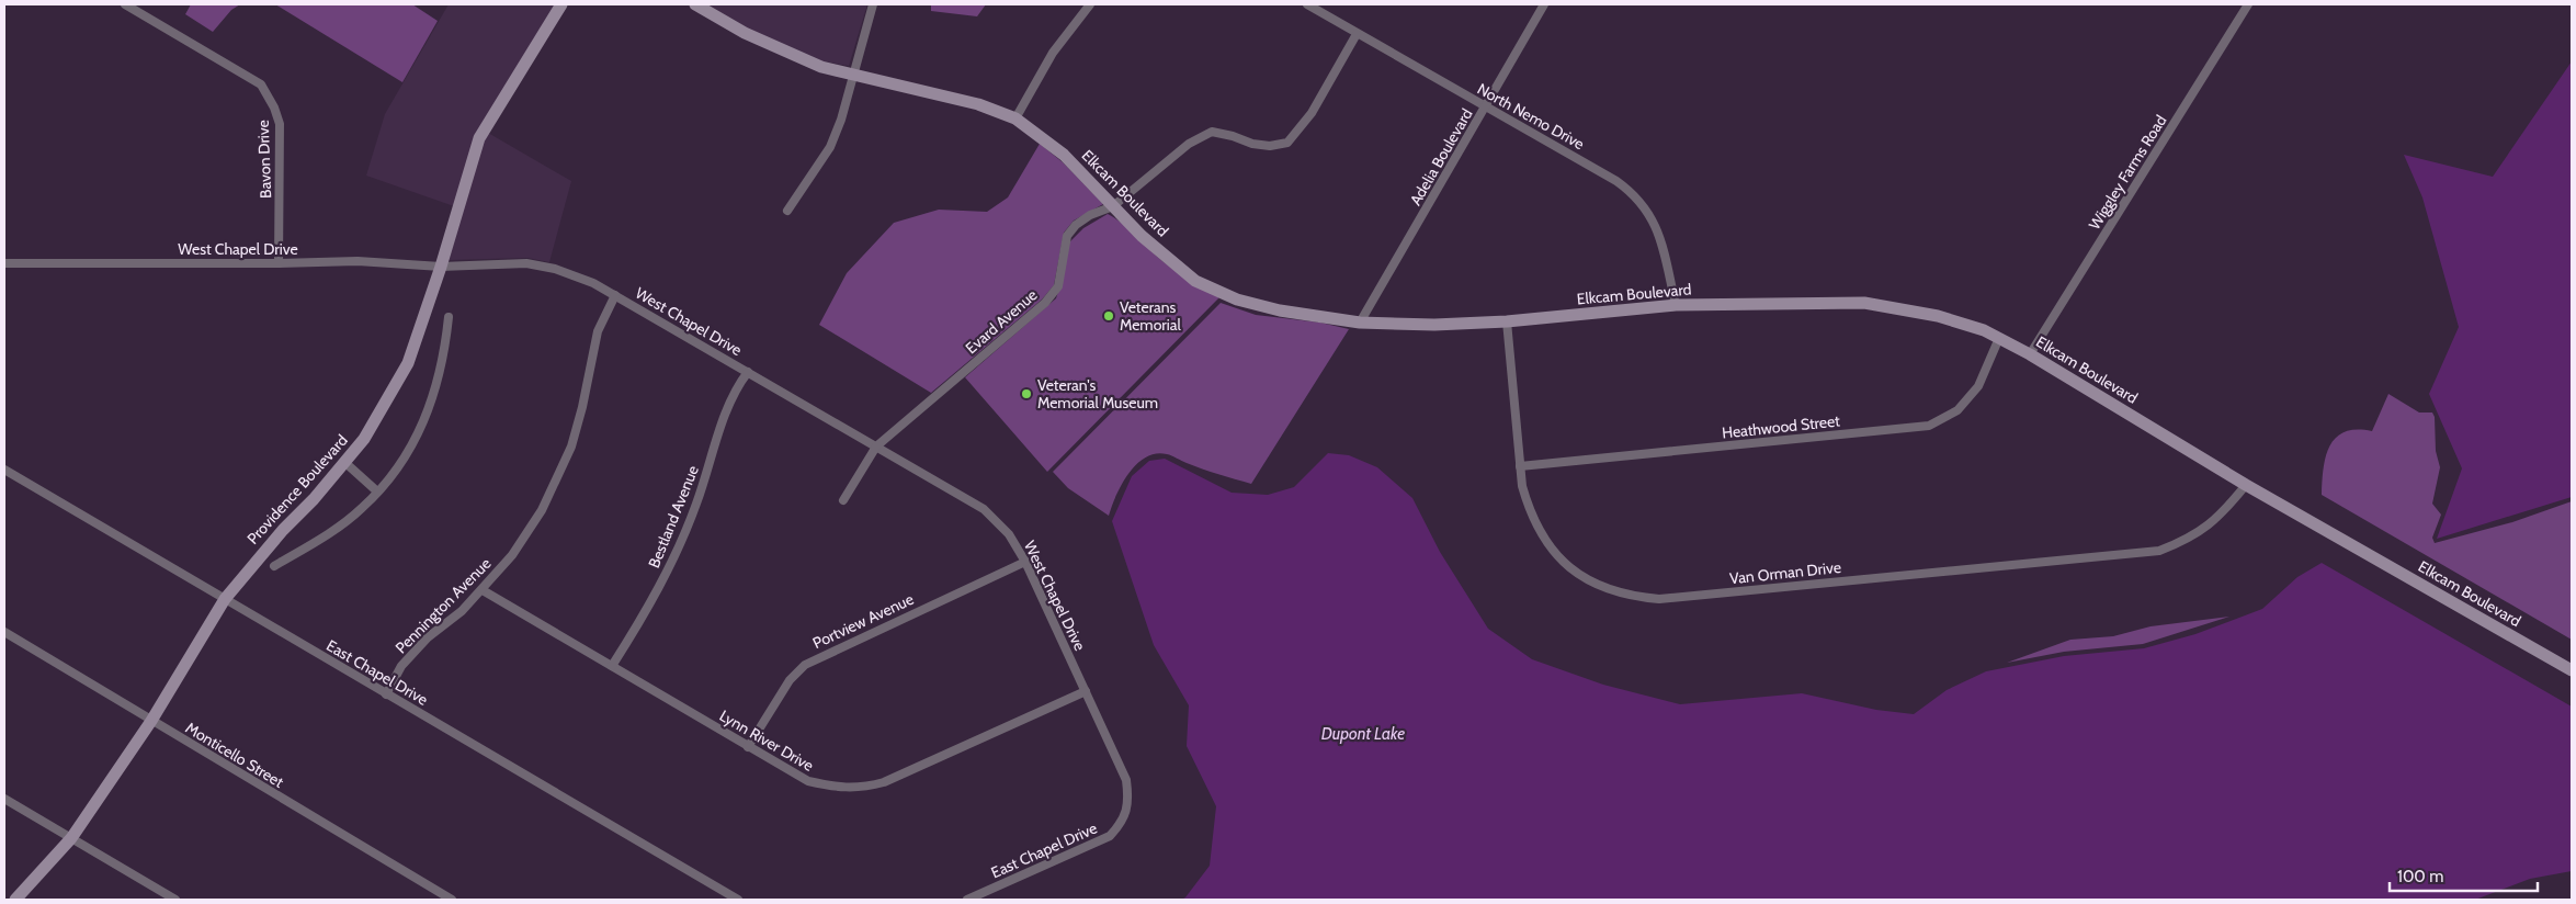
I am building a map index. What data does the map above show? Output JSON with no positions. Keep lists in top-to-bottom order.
{
  "streets": {
    "street": [
      "North Nemo Drive",
      "Adelia Boulevard",
      "Bavon Drive",
      "Wiggley Farms Road",
      "Elkcam Boulevard",
      "West Chapel Drive",
      "Evard Avenue",
      "Heathwood Street",
      "Providence Boulevard",
      "Bestland Avenue",
      "Van Orman Drive",
      "Pennington Avenue",
      "Portview Avenue",
      "East Chapel Drive",
      "Lynn River Drive",
      "Monticello Street"
    ]
  },
  "crossings": [
    ["North Nemo Drive", "Adelia Boulevard"],
    ["North Nemo Drive", "Elkcam Boulevard"],
    ["North Nemo Drive", "Evard Avenue"],
    ["Adelia Boulevard", "Elkcam Boulevard"],
    ["Bavon Drive", "West Chapel Drive"],
    ["Wiggley Farms Road", "Elkcam Boulevard"],
    ["Elkcam Boulevard", "Evard Avenue"],
    ["Elkcam Boulevard", "Heathwood Street"],
    ["Elkcam Boulevard", "Van Orman Drive"],
    ["West Chapel Drive", "Evard Avenue"],
    ["West Chapel Drive", "Providence Boulevard"],
    ["West Chapel Drive", "Bestland Avenue"],
    ["West Chapel Drive", "Pennington Avenue"],
    ["West Chapel Drive", "Portview Avenue"],
    ["West Chapel Drive", "East Chapel Drive"],
    ["West Chapel Drive", "Lynn River Drive"],
    ["Heathwood Street", "Van Orman Drive"],
    ["Providence Boulevard", "East Chapel Drive"],
    ["Providence Boulevard", "Monticello Street"],
    ["Bestland Avenue", "Lynn River Drive"],
    ["Pennington Avenue", "East Chapel Drive"],
    ["Pennington Avenue", "Lynn River Drive"],
    ["Portview Avenue", "Lynn River Drive"]
  ],
  "water": ["Dupont Lake"],
  "places": ["Veterans Memorial", "Veteran's Memorial Museum"],
  "scale_bar": "100 m"
}
